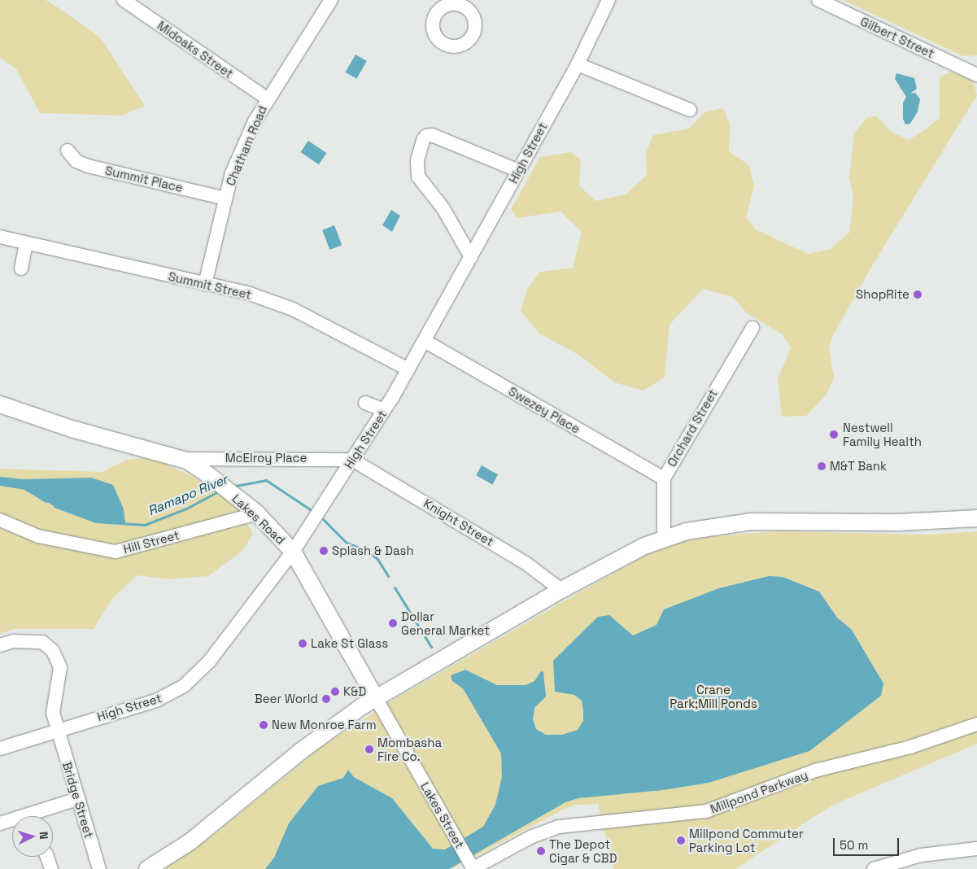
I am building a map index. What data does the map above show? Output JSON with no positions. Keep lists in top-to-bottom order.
{
  "streets": {
    "main road": ["Lakes Road"],
    "street": [
      "Gilbert Street",
      "Midoaks Street",
      "Chatham Road",
      "High Street",
      "Summit Place",
      "Summit Street",
      "Swezey Place",
      "Orchard Street",
      "McElroy Place",
      "Knight Street",
      "Hill Street",
      "Millpond Parkway",
      "Bridge Street",
      "Lakes Street"
    ]
  },
  "crossings": [
    ["Midoaks Street", "Chatham Road"],
    ["Chatham Road", "Summit Place"],
    ["Chatham Road", "Summit Street"],
    ["High Street", "Summit Street"],
    ["High Street", "Swezey Place"],
    ["High Street", "McElroy Place"],
    ["High Street", "Lakes Road"],
    ["High Street", "Knight Street"],
    ["High Street", "Bridge Street"],
    ["Swezey Place", "Orchard Street"],
    ["McElroy Place", "Lakes Road"],
    ["McElroy Place", "Knight Street"],
    ["Lakes Road", "Hill Street"],
    ["Lakes Road", "Lakes Street"],
    ["Millpond Parkway", "Lakes Street"]
  ],
  "water": ["Ramapo River"],
  "parks": ["Crane Park;Mill Ponds"],
  "places": [
    "ShopRite",
    "Nestwell Family Health",
    "M&T Bank",
    "Splash & Dash",
    "Dollar General Market",
    "Lake St Glass",
    "K&D",
    "Beer World",
    "New Monroe Farm",
    "Mombasha Fire Co.",
    "Millpond Commuter Parking Lot",
    "The Depot Cigar & CBD"
  ],
  "scale_bar": "50 m",
  "north": "right"
}
